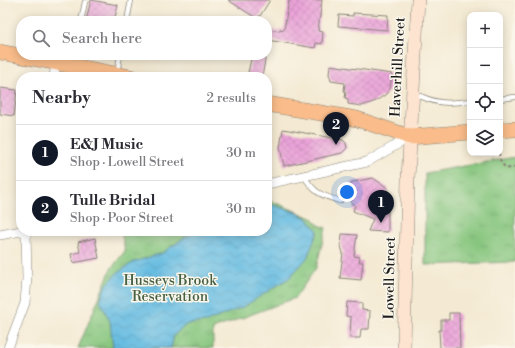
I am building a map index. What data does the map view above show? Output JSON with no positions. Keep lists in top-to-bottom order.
{
  "streets": {
    "main road": ["Haverhill Street", "Lowell Street"]
  },
  "crossings": [
    ["Haverhill Street", "Lowell Street"]
  ],
  "parks": ["Husseys Brook Reservation"],
  "page": {
    "map_buttons": ["+", "−"],
    "search": "Search here",
    "heading": ["Nearby", "2 results"],
    "pins": ["2", "1"],
    "list": [
      {
        "mark": "1",
        "name": "E&J Music",
        "note": "Shop · Lowell Street",
        "value": "30 m"
      },
      {
        "mark": "2",
        "name": "Tulle Bridal",
        "note": "Shop · Poor Street",
        "value": "30 m"
      }
    ]
  }
}
